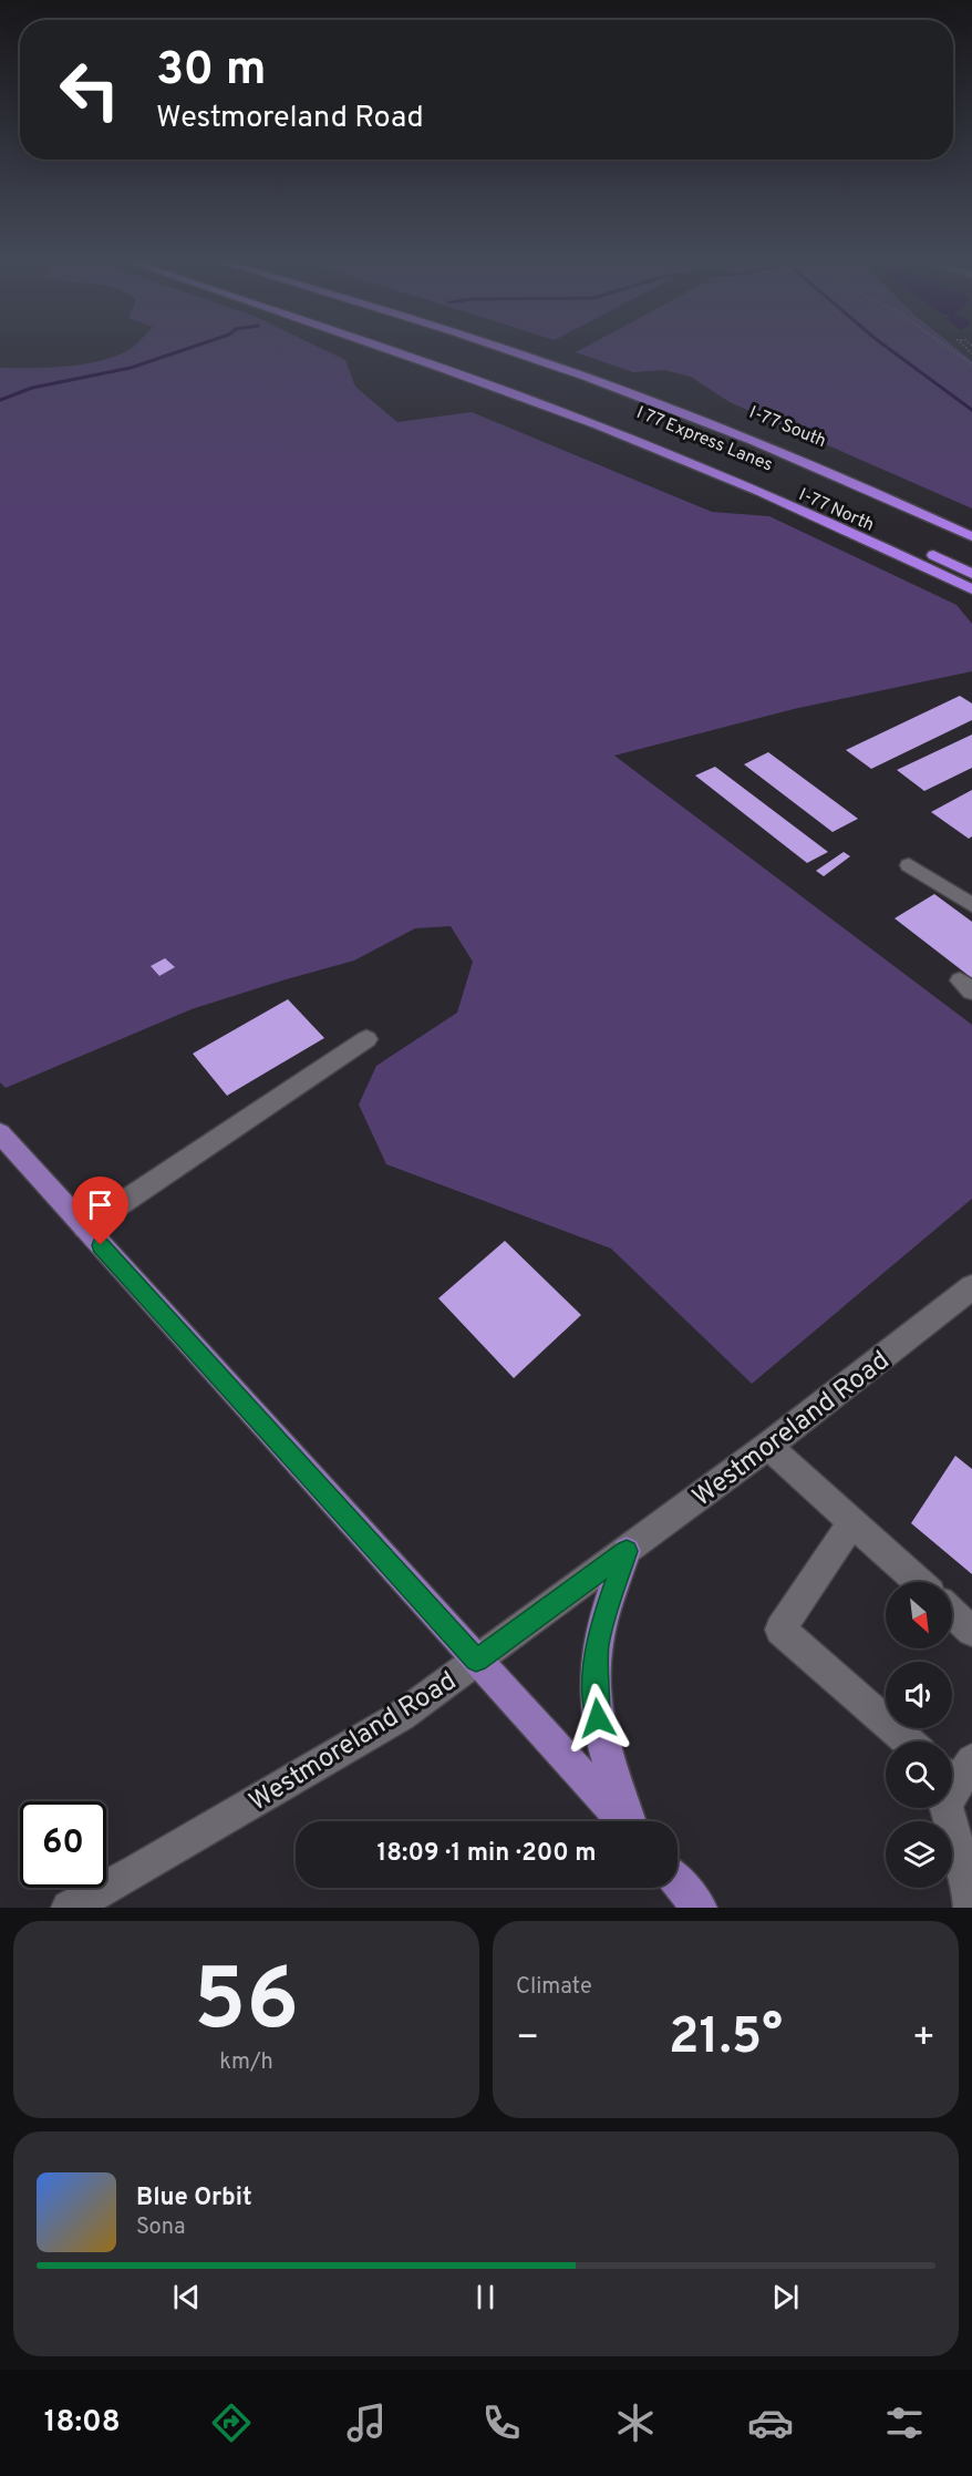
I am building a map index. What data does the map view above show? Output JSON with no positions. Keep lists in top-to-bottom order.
{
  "streets": {
    "highway": ["I-77 South", "I 77 Express Lanes", "I-77 North"],
    "street": ["Westmoreland Road"]
  },
  "north": "bottom right",
  "page": {
    "turn": ["30 m", "Westmoreland Road"],
    "limit": "60",
    "trip": "18:09 · 1 min · 200 m",
    "tile": [
      ["56", "km/h"],
      "Climate"
    ],
    "heat": ["−", "21.5°", "+"],
    "song": ["Blue Orbit", "Sona"],
    "tabs": "18:08"
  }
}
